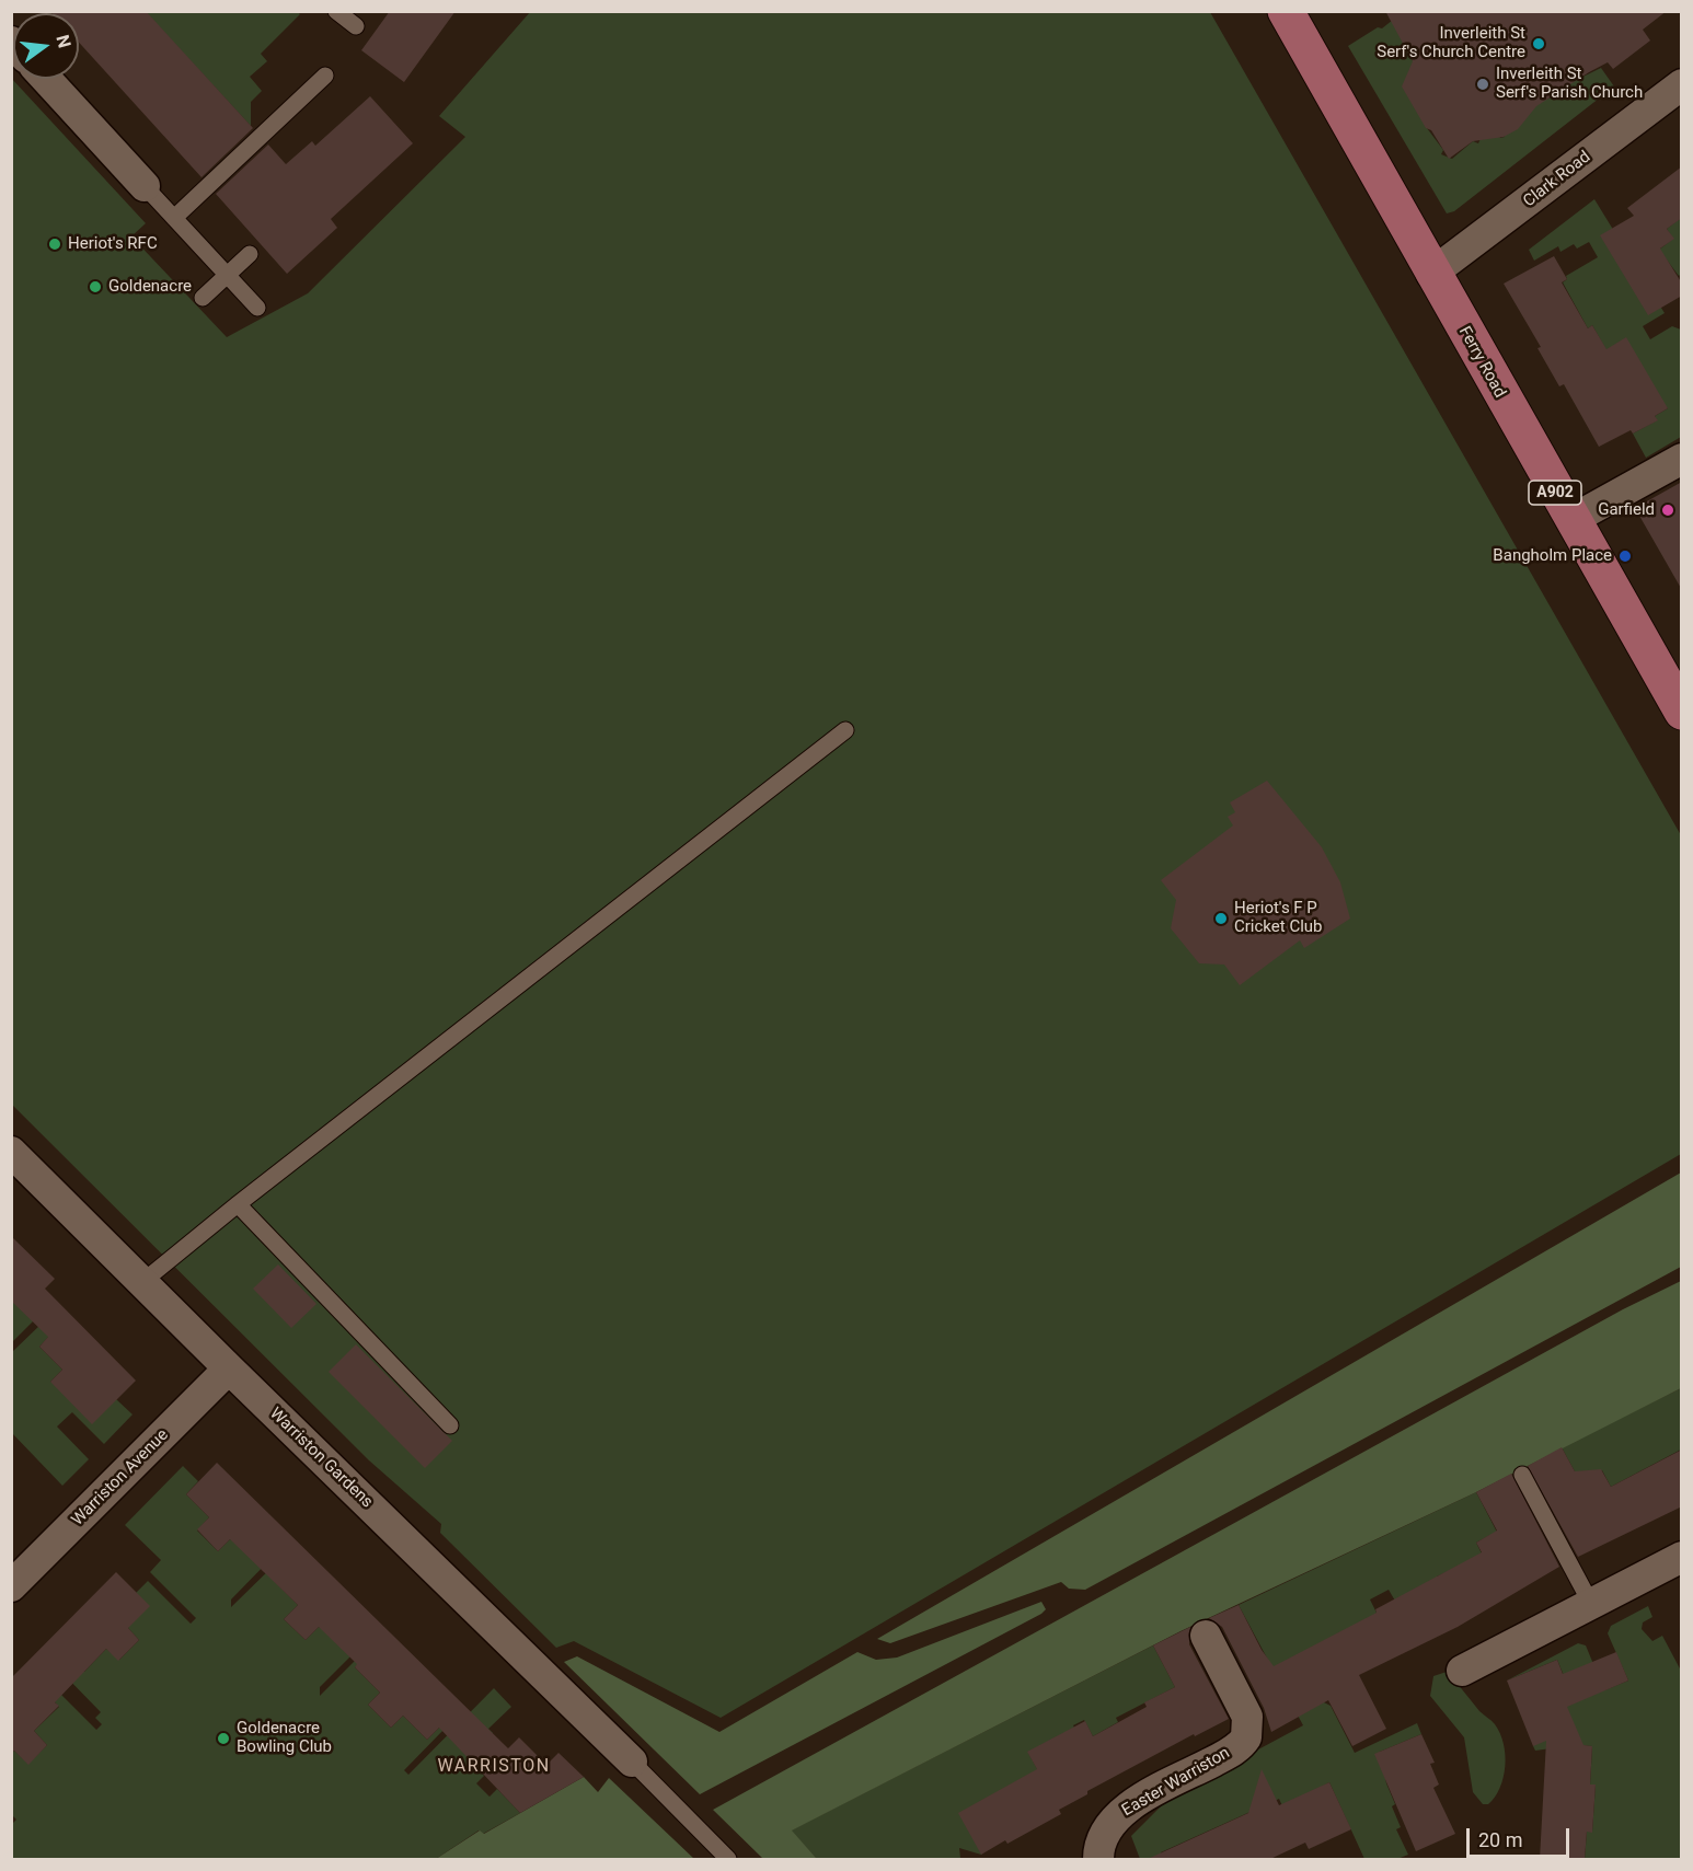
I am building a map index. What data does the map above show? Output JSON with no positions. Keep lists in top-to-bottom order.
{
  "streets": {
    "main road": ["Ferry Road", "A902"],
    "street": [
      "Clark Road",
      "Warriston Gardens",
      "Warriston Avenue",
      "Easter Warriston"
    ]
  },
  "crossings": [
    ["Clark Road", "Ferry Road"],
    ["Warriston Gardens", "Warriston Avenue"]
  ],
  "districts": ["WARRISTON"],
  "places": [
    "Inverleith St Serf's Church Centre",
    "Inverleith St Serf's Parish Church",
    "Heriot's RFC",
    "Goldenacre",
    "Garfield",
    "Bangholm Place",
    "Heriot's F P Cricket Club",
    "Goldenacre Bowling Club"
  ],
  "scale_bar": "20 m",
  "north": "right"
}
